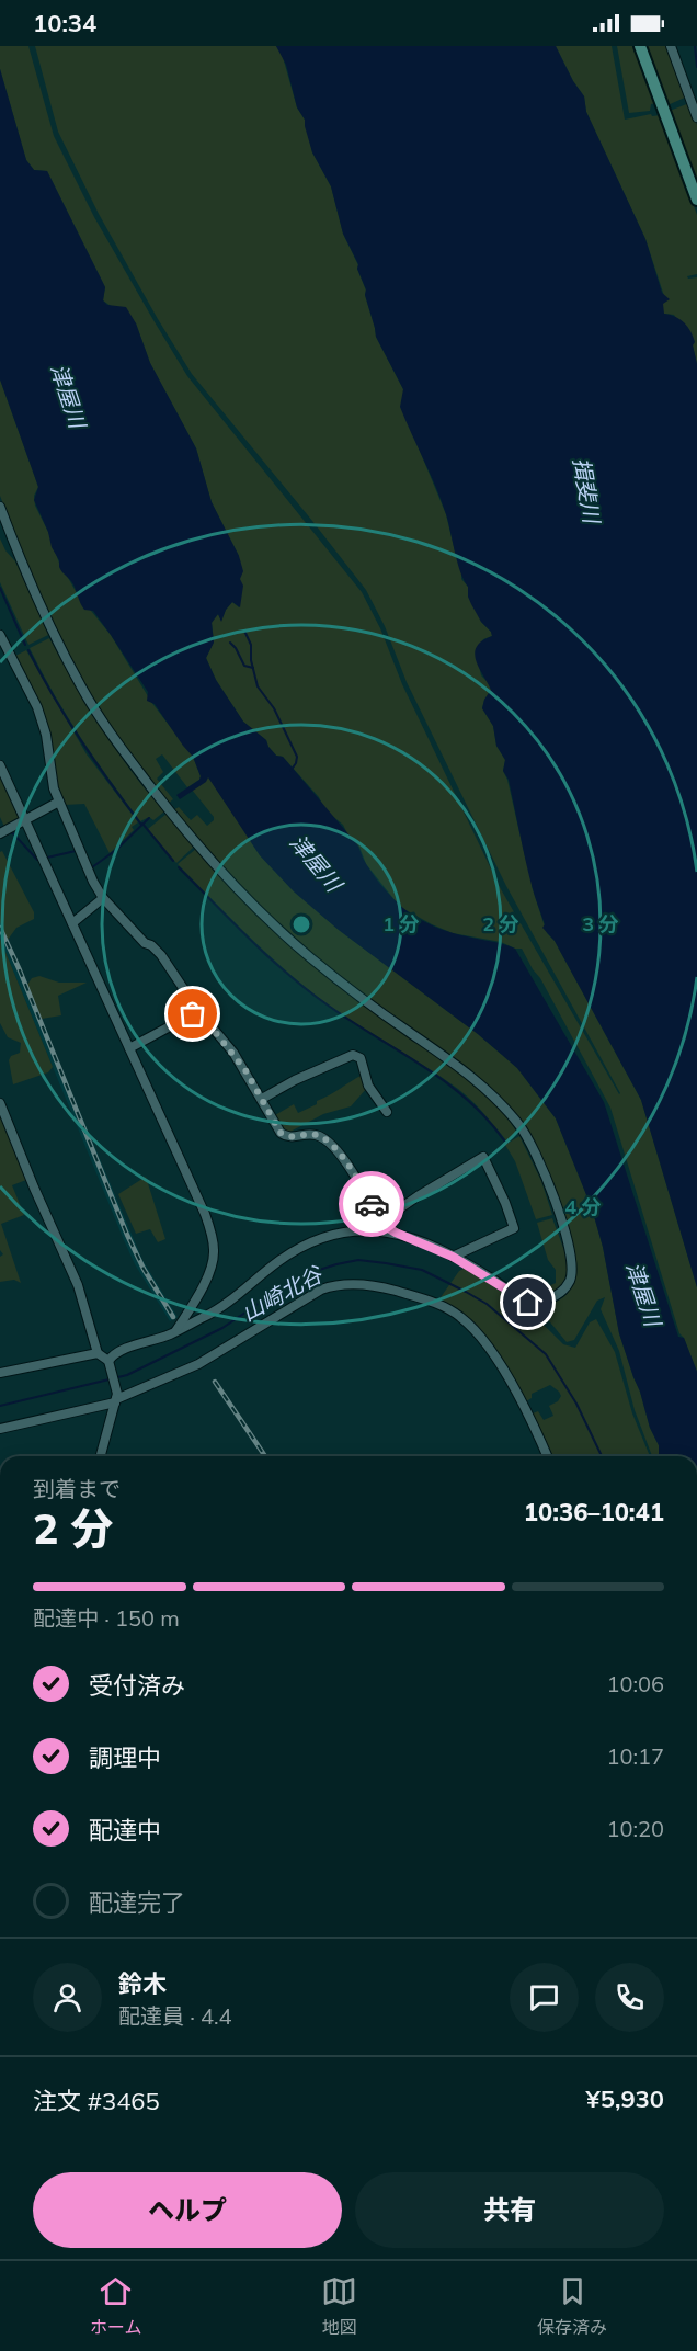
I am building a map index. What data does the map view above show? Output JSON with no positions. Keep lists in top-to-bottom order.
{
  "water": ["津屋川", "揖斐川", "山崎北谷"],
  "page": {
    "status": "10:34",
    "heading": ["2 分", "到着まで", "10:36–10:41"],
    "panel": [
      "鈴木",
      "配達員 · 4.4",
      "注文 #3465",
      "¥5,930"
    ],
    "bar": "配達中 · 150 m",
    "list": [
      ["受付済み", "10:06"],
      ["調理中", "10:17"],
      ["配達中", "10:20"],
      "配達完了"
    ],
    "buttons": ["ヘルプ", "共有"],
    "tabs": ["ホーム", "地図", "保存済み"]
  },
  "rings": [
    "1 分",
    "2 分",
    "3 分",
    "4 分"
  ]
}
